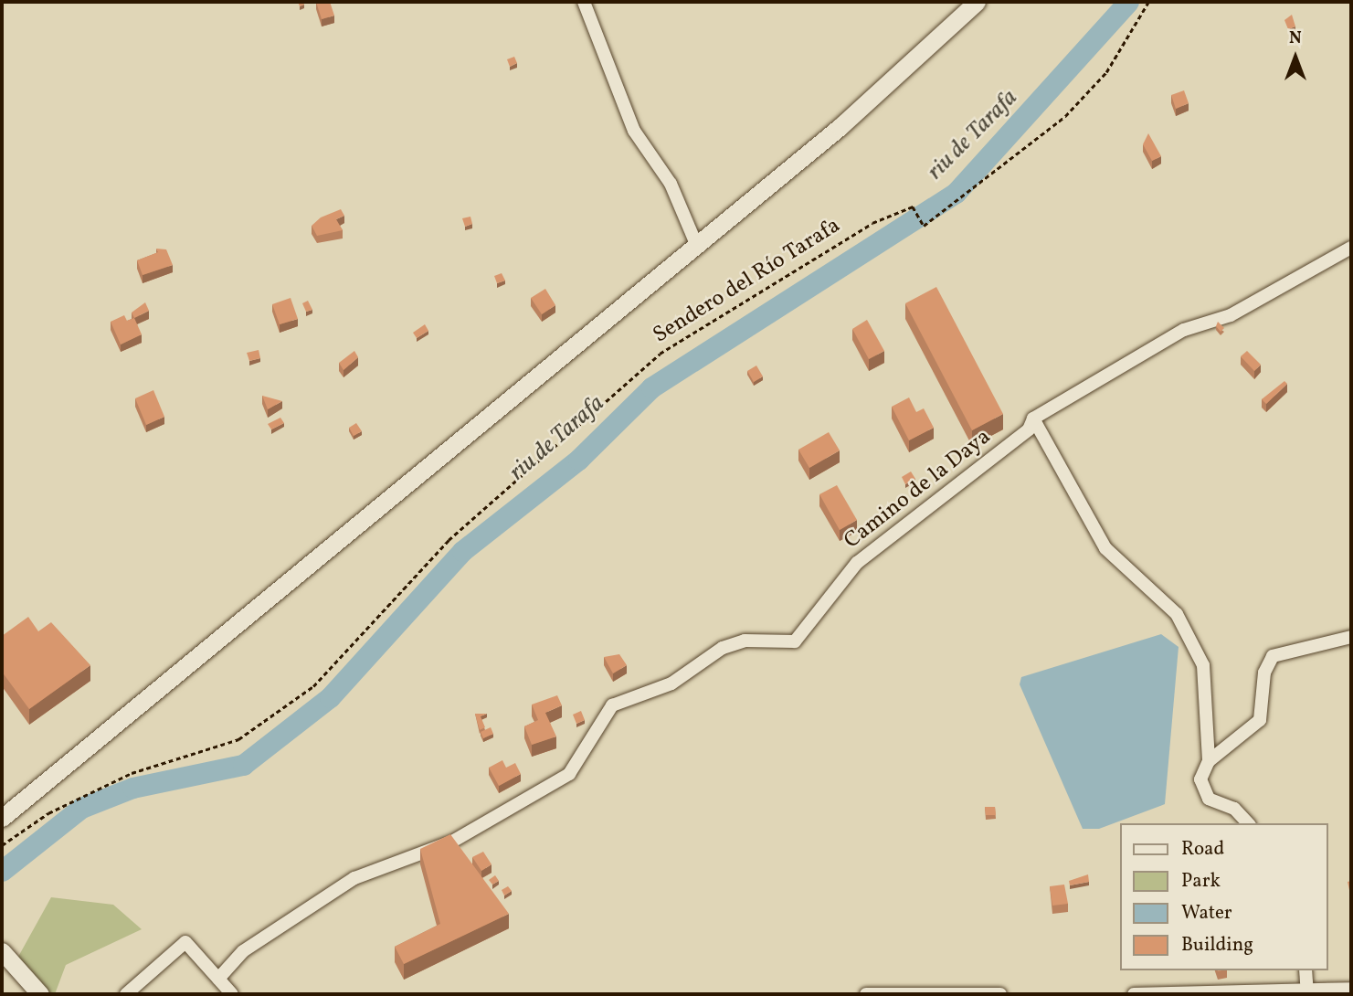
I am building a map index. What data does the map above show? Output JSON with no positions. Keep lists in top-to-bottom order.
{
  "streets": {
    "street": ["Camino de la Daya"],
    "path": ["Sendero del Río Tarafa"]
  },
  "water": ["riu de Tarafa"],
  "legend": [
    "Road",
    "Park",
    "Water",
    "Building"
  ],
  "north": "top"
}
